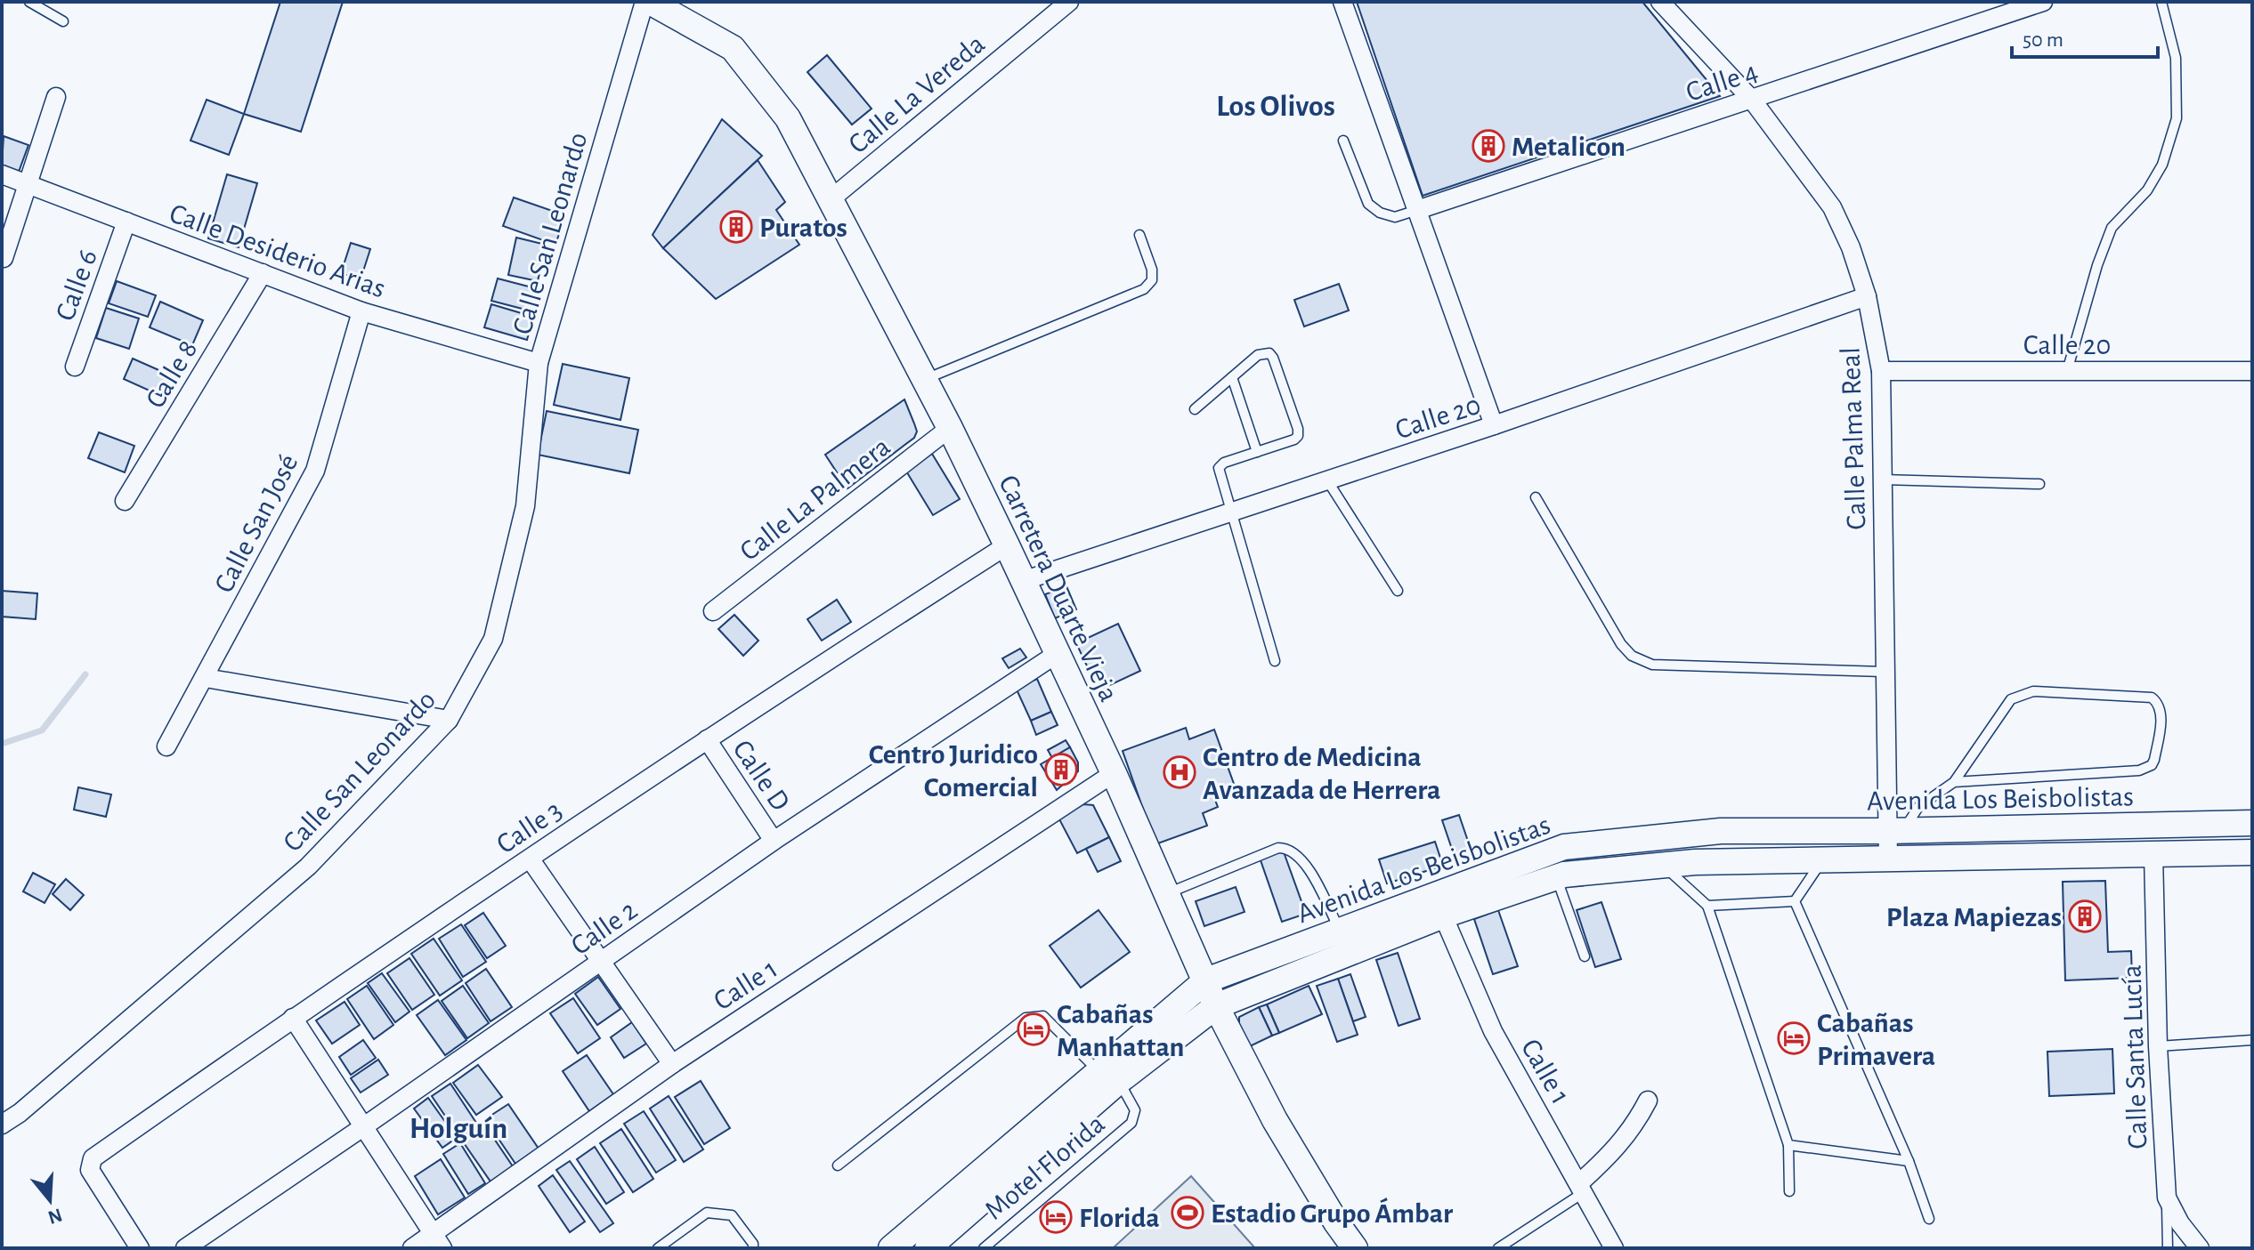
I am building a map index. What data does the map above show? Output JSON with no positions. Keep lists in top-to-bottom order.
{
  "streets": {
    "main road": ["Carretera Duarte Vieja", "Avenida Los Beisbolistas"],
    "street": [
      "Calle 4",
      "Calle La Vereda",
      "Calle San Leonardo",
      "Calle Desiderio Arias",
      "Calle 6",
      "Calle 20",
      "Calle 8",
      "Calle Palma Real",
      "Calle La Palmera",
      "Calle San José",
      "Calle D",
      "Calle 3",
      "Calle 2",
      "Calle 1",
      "Calle Santa Lucía"
    ],
    "lane": ["Motel Florida"]
  },
  "crossings": [
    ["Calle 4", "Calle Palma Real"],
    ["Calle La Vereda", "Carretera Duarte Vieja"],
    ["Calle San Leonardo", "Calle Desiderio Arias"],
    ["Calle Desiderio Arias", "Calle 6"],
    ["Calle Desiderio Arias", "Calle 8"],
    ["Calle Desiderio Arias", "Calle San José"],
    ["Calle 20", "Calle Palma Real"],
    ["Calle 20", "Carretera Duarte Vieja"],
    ["Calle Palma Real", "Avenida Los Beisbolistas"],
    ["Calle La Palmera", "Carretera Duarte Vieja"],
    ["Carretera Duarte Vieja", "Avenida Los Beisbolistas"],
    ["Carretera Duarte Vieja", "Calle 3"],
    ["Carretera Duarte Vieja", "Calle 2"],
    ["Carretera Duarte Vieja", "Calle 1"],
    ["Calle D", "Calle 3"],
    ["Calle D", "Calle 2"],
    ["Avenida Los Beisbolistas", "Calle 1"],
    ["Avenida Los Beisbolistas", "Calle Santa Lucía"],
    ["Avenida Los Beisbolistas", "Motel Florida"]
  ],
  "districts": ["Los Olivos", "Holguín"],
  "places": {
    "building": [
      "Metalicon",
      "Puratos",
      "Centro Juridico Comercial",
      "Plaza Mapiezas"
    ],
    "hospital": ["Centro de Medicina Avanzada de Herrera"],
    "hotel": ["Cabañas Manhattan", "Cabañas Primavera", "Florida"],
    "sports": ["Estadio Grupo Ámbar"]
  },
  "scale_bar": "50 m",
  "north": "bottom"
}
